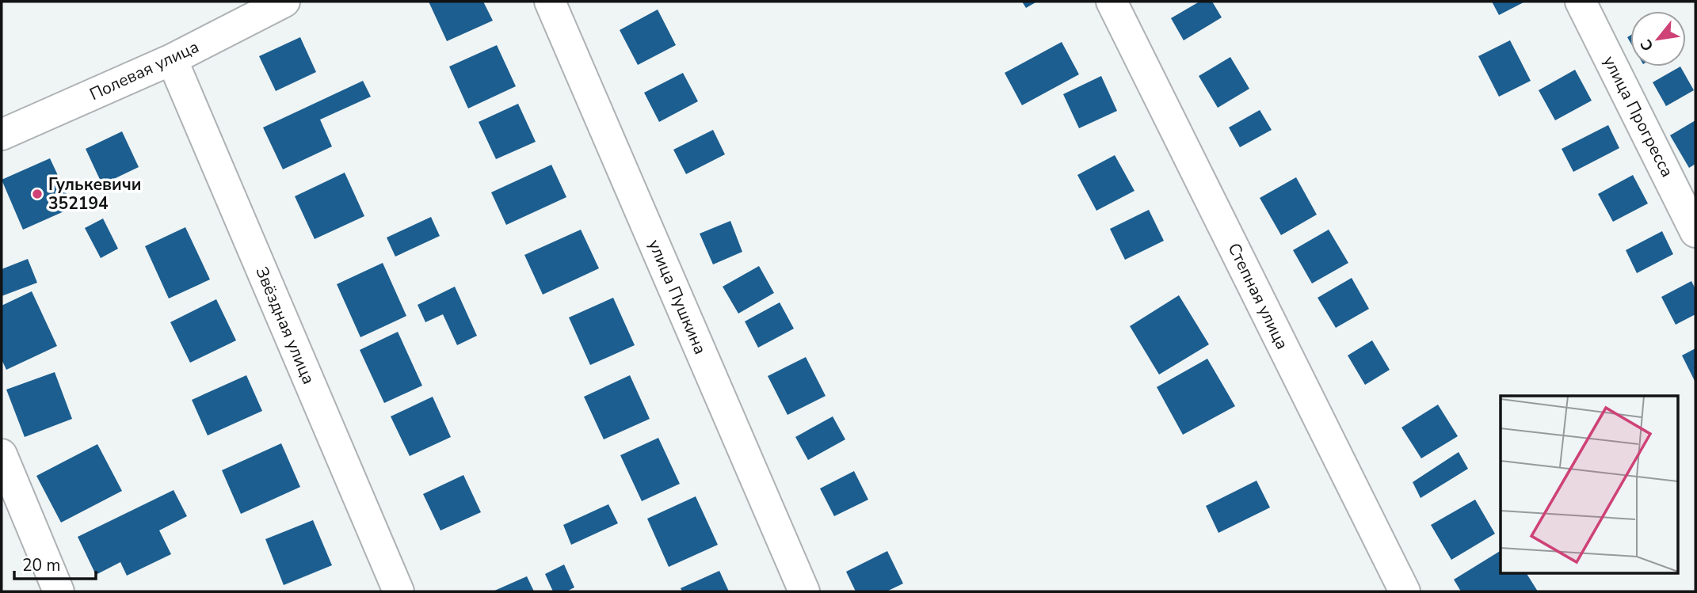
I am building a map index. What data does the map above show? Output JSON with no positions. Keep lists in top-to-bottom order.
{
  "streets": {
    "street": [
      "Полевая улица",
      "улица Прогресса",
      "Степная улица",
      "улица Пушкина",
      "Звёздная улица"
    ]
  },
  "crossings": [
    ["Полевая улица", "Звёздная улица"]
  ],
  "places": ["Гулькевичи 352194"],
  "scale_bar": "20 m",
  "north": "bottom left"
}
